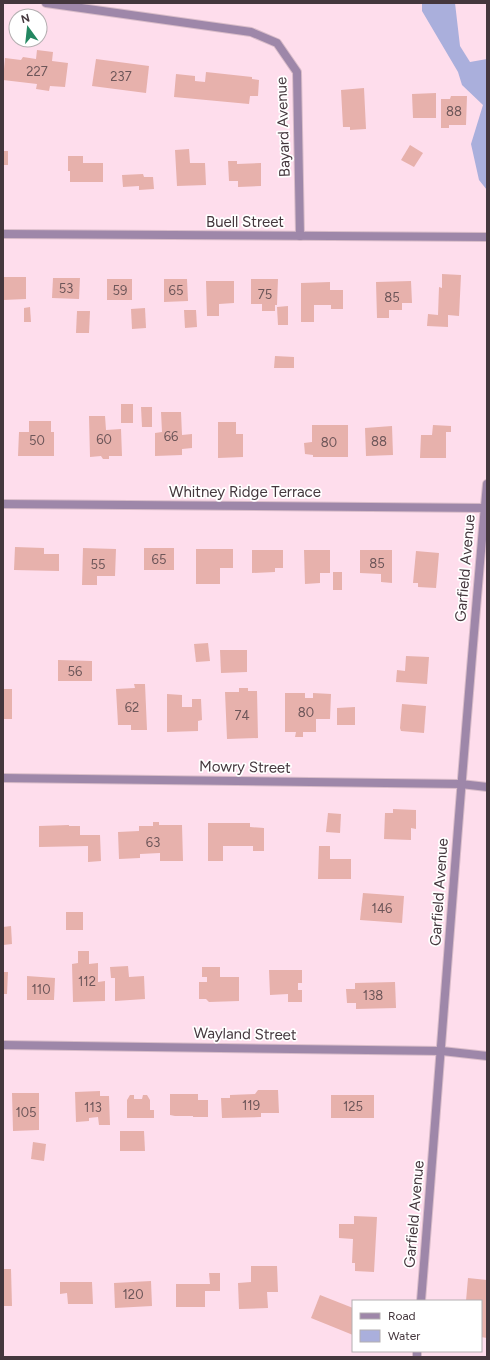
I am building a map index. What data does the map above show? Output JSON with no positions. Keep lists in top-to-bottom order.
{
  "streets": {
    "street": [
      "Bayard Avenue",
      "Buell Street",
      "Whitney Ridge Terrace",
      "Garfield Avenue",
      "Mowry Street",
      "Wayland Street"
    ]
  },
  "crossings": [
    ["Bayard Avenue", "Buell Street"],
    ["Whitney Ridge Terrace", "Garfield Avenue"],
    ["Garfield Avenue", "Mowry Street"],
    ["Garfield Avenue", "Wayland Street"]
  ],
  "house_numbers": [
    "227",
    "237",
    "88",
    "53",
    "59",
    "65",
    "75",
    "85",
    "66",
    "60",
    "50",
    "88",
    "80",
    "65",
    "85",
    "55",
    "56",
    "62",
    "80",
    "74",
    "63",
    "146",
    "112",
    "110",
    "138",
    "119",
    "125",
    "113",
    "105",
    "120"
  ],
  "legend": ["Road", "Water"],
  "north": "top"
}
